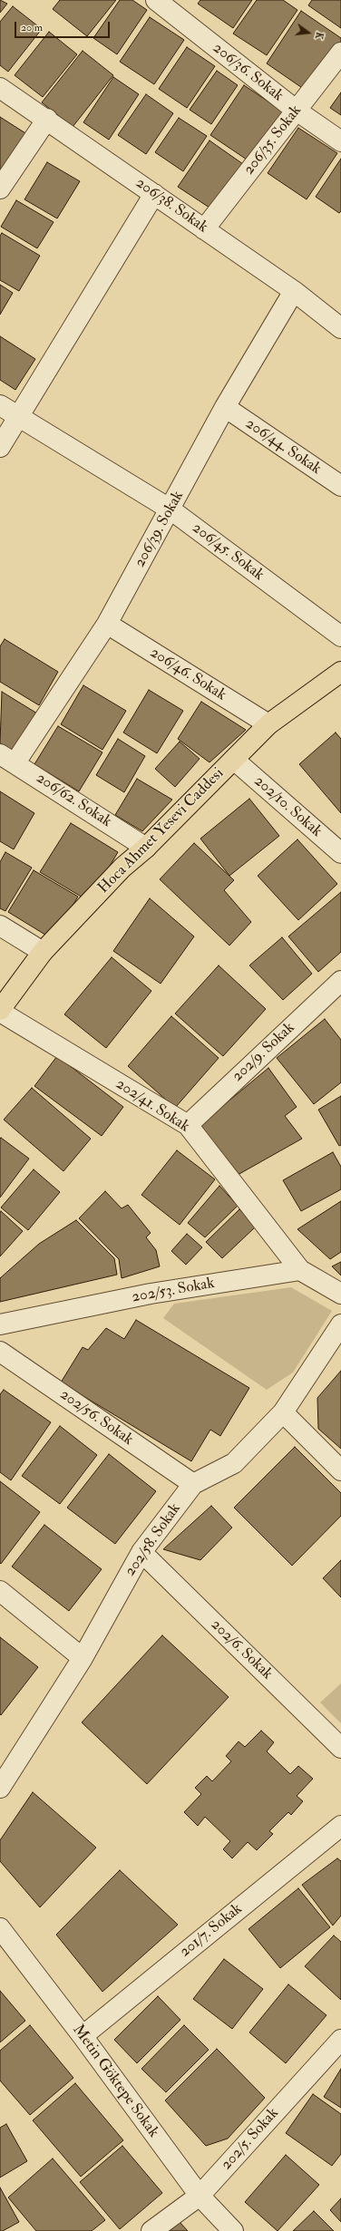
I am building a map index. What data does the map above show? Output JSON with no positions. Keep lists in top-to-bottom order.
{
  "streets": {
    "main road": ["Hoca Ahmet Yesevi Caddesi"],
    "street": [
      "206/36. Sokak",
      "206/35. Sokak",
      "206/38. Sokak",
      "206/44. Sokak",
      "206/39. Sokak",
      "206/45. Sokak",
      "206/46. Sokak",
      "206/62. Sokak",
      "202/10. Sokak",
      "202/9. Sokak",
      "202/41. Sokak",
      "202/53. Sokak",
      "202/56. Sokak",
      "202/58. Sokak",
      "202/6. Sokak",
      "201/7. Sokak",
      "Metin Göktepe Sokak",
      "202/5. Sokak"
    ]
  },
  "crossings": [
    ["206/36. Sokak", "206/35. Sokak"],
    ["206/35. Sokak", "206/38. Sokak"],
    ["206/38. Sokak", "206/39. Sokak"],
    ["206/44. Sokak", "206/39. Sokak"],
    ["206/39. Sokak", "206/45. Sokak"],
    ["206/39. Sokak", "206/46. Sokak"],
    ["206/39. Sokak", "206/62. Sokak"],
    ["206/46. Sokak", "Hoca Ahmet Yesevi Caddesi"],
    ["206/62. Sokak", "Hoca Ahmet Yesevi Caddesi"],
    ["202/10. Sokak", "Hoca Ahmet Yesevi Caddesi"],
    ["Hoca Ahmet Yesevi Caddesi", "202/41. Sokak"],
    ["202/9. Sokak", "202/41. Sokak"],
    ["202/41. Sokak", "202/53. Sokak"],
    ["202/56. Sokak", "202/58. Sokak"],
    ["202/58. Sokak", "202/6. Sokak"],
    ["201/7. Sokak", "Metin Göktepe Sokak"],
    ["Metin Göktepe Sokak", "202/5. Sokak"]
  ],
  "scale_bar": "20 m",
  "north": "right"
}
